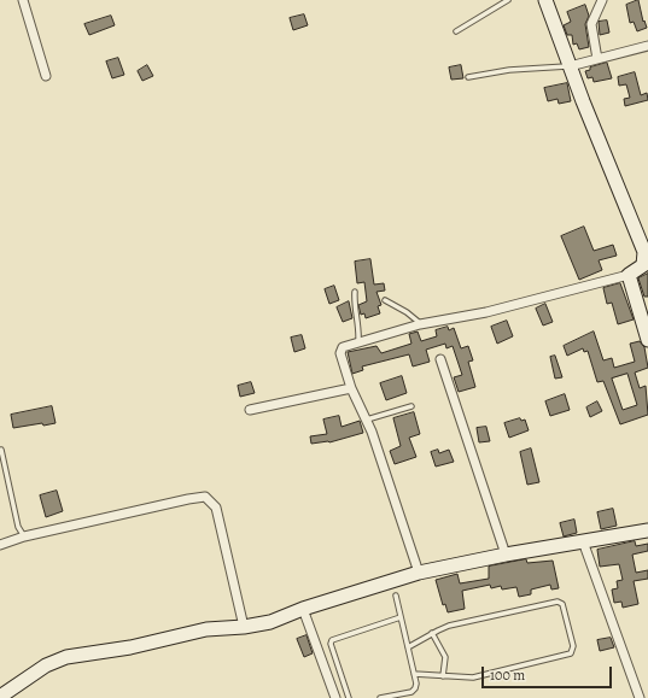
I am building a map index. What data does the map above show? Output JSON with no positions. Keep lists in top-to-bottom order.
{
  "scale_bar": "100 m"
}
